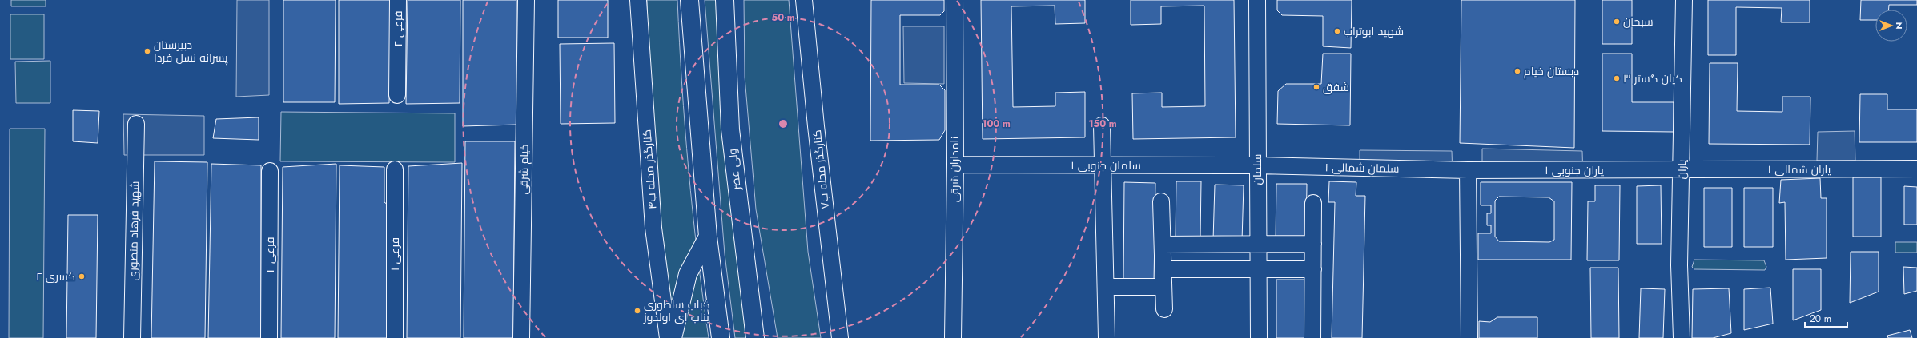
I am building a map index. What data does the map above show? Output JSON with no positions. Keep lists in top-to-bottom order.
{
  "streets": {
    "main road": ["ولی عصر"],
    "street": [
      "فرعی ۲",
      "سلمان جنوبی ۱",
      "سلمان شمالی ۱",
      "خیام شرقی",
      "کنارگذر محله ب۴",
      "کنارگذر محله ب۷",
      "نامداران شرقی",
      "سلمان",
      "یاران",
      "یاران شمالی ۱",
      "یاران جنوبی ۱",
      "شهید فرهاد منصوری",
      "فرعی ۱"
    ]
  },
  "crossings": [
    ["سلمان جنوبی ۱", "سلمان شمالی ۱"],
    ["سلمان جنوبی ۱", "نامداران شرقی"],
    ["سلمان جنوبی ۱", "سلمان"],
    ["سلمان شمالی ۱", "سلمان"],
    ["سلمان شمالی ۱", "یاران جنوبی ۱"],
    ["یاران", "یاران شمالی ۱"],
    ["یاران", "یاران جنوبی ۱"],
    ["یاران شمالی ۱", "یاران جنوبی ۱"]
  ],
  "places": [
    "سبحان",
    "شهید ابوتراب",
    "دبیرستان پسرانه نسل فردا",
    "دبستان خیام",
    "کیان گستر ۳",
    "شفق",
    "کسری ۲",
    "کباب ساطوری بناب آی اولدوز"
  ],
  "scale_bar": "20 m",
  "north": "right",
  "rings": ["50 m", "100 m", "150 m"]
}
